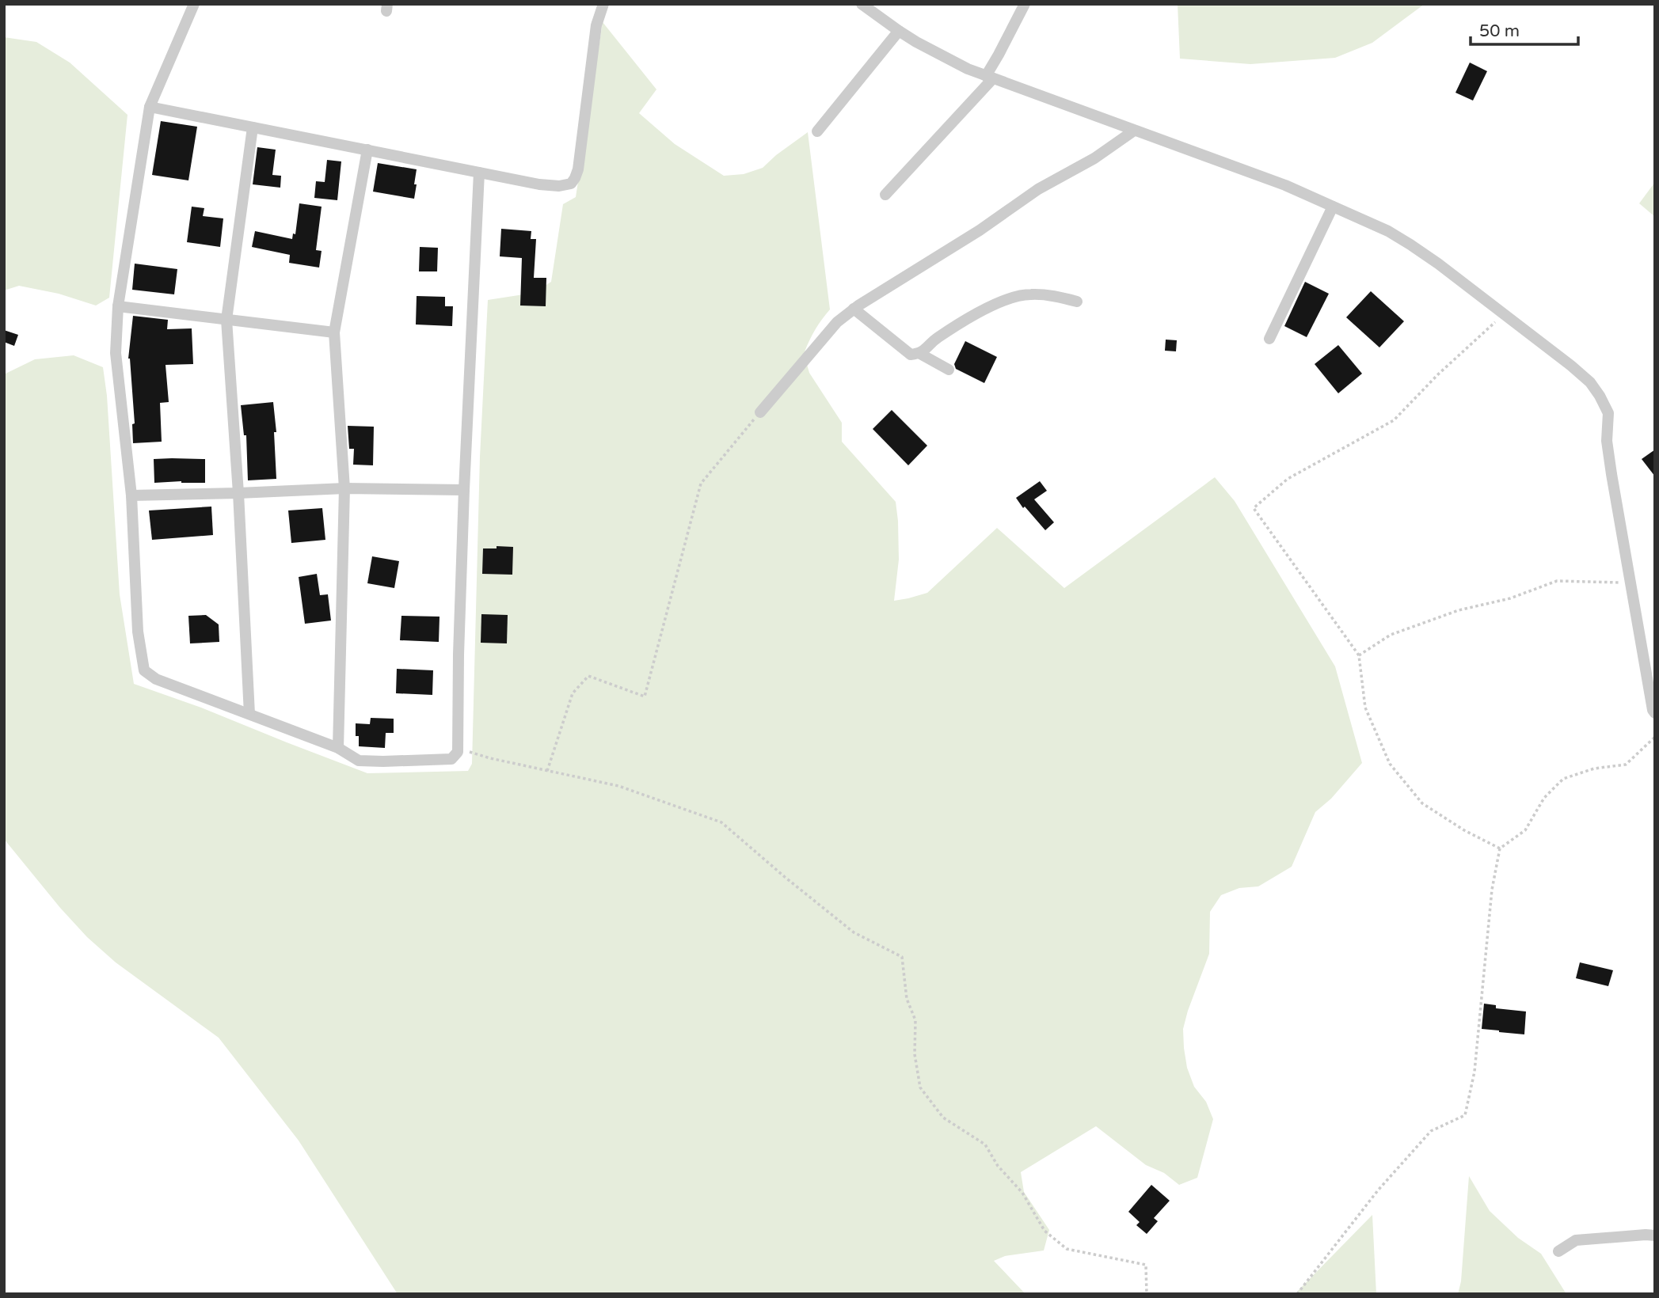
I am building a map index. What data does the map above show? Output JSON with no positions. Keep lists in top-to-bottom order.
{
  "scale_bar": "50 m"
}
